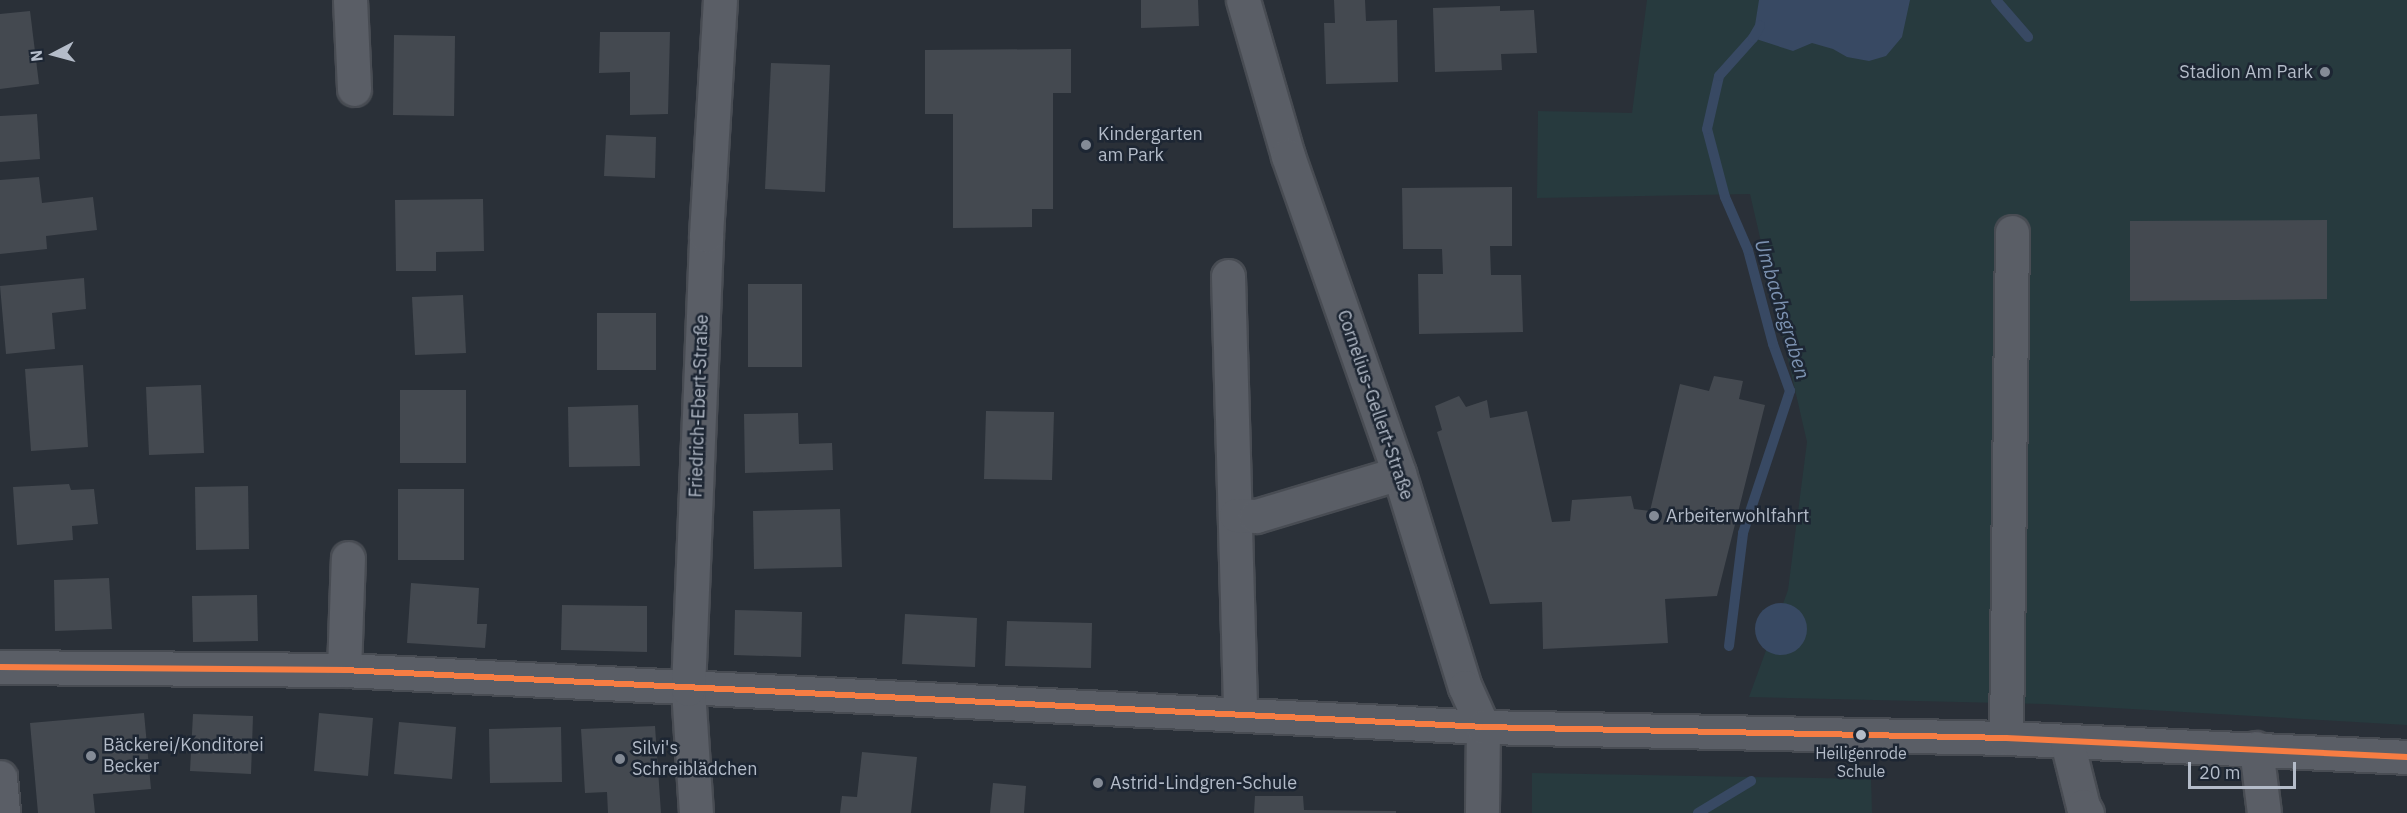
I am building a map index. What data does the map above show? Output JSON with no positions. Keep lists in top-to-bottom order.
{
  "streets": {
    "street": ["Cornelius-Gellert-Straße", "Friedrich-Ebert-Straße"]
  },
  "water": ["Umbachsgraben"],
  "places": [
    "Stadion Am Park",
    "Kindergarten am Park",
    "Arbeiterwohlfahrt",
    "Heiligenrode Schule",
    "Bäckerei/Konditorei Becker",
    "Silvi's Schreiblädchen",
    "Astrid-Lindgren-Schule"
  ],
  "scale_bar": "20 m",
  "north": "left"
}
